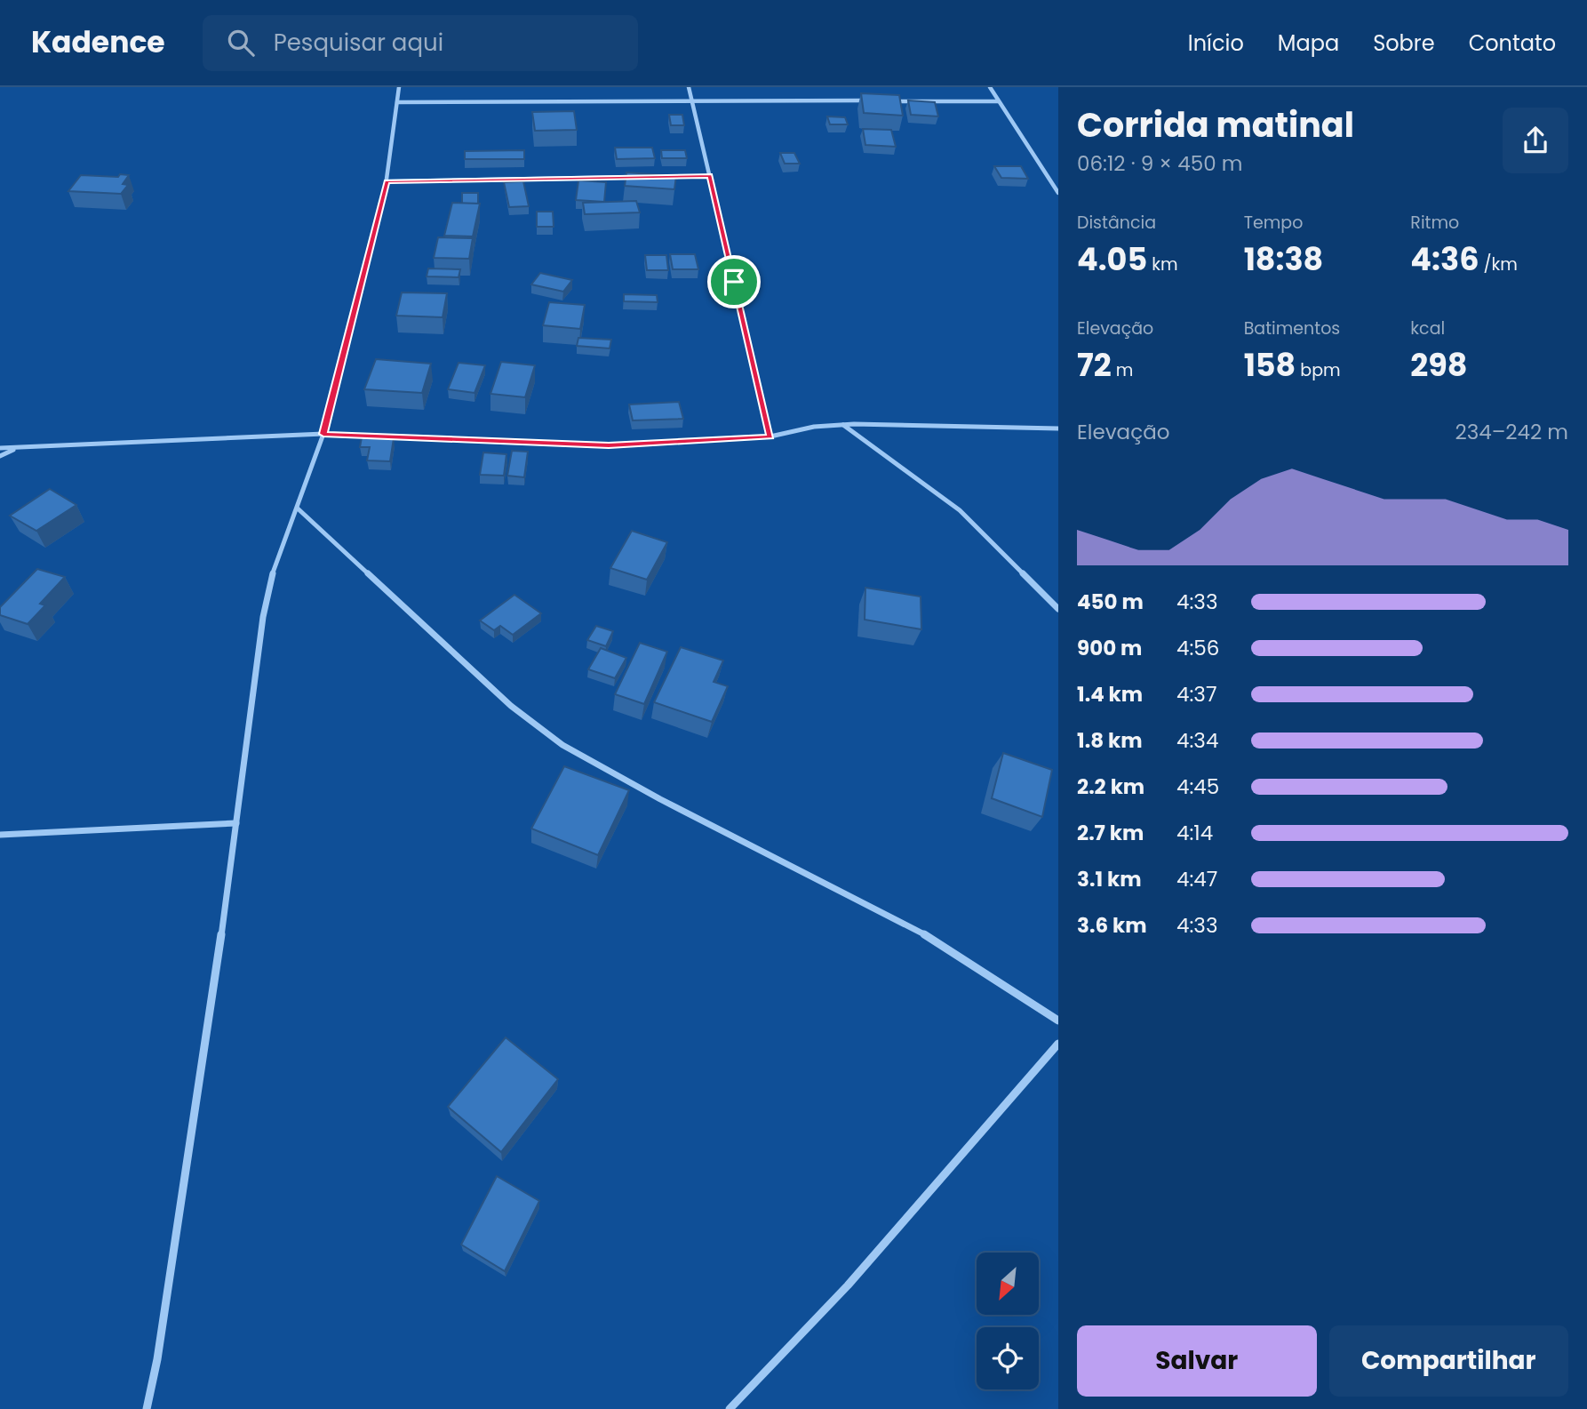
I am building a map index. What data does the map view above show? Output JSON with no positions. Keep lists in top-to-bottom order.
{
  "north": "bottom left",
  "page": {
    "header": "Kadence",
    "search": "Pesquisar aqui",
    "nav": [
      "Início",
      "Mapa",
      "Sobre",
      "Contato"
    ],
    "heading": ["Corrida matinal", "06:12 · 9 × 450 m"],
    "stats": [
      ["Distância", "4.05 km"],
      ["Tempo", "18:38"],
      ["Ritmo", "4:36 /km"],
      ["Elevação", "72 m"],
      ["Batimentos", "158 bpm"],
      ["kcal", "298"]
    ],
    "chart": ["Elevação", "234–242 m"],
    "list": [
      {
        "name": "450 m",
        "note": "4:33"
      },
      {
        "name": "900 m",
        "note": "4:56"
      },
      {
        "name": "1.4 km",
        "note": "4:37"
      },
      {
        "name": "1.8 km",
        "note": "4:34"
      },
      {
        "name": "2.2 km",
        "note": "4:45"
      },
      {
        "name": "2.7 km",
        "note": "4:14"
      },
      {
        "name": "3.1 km",
        "note": "4:47"
      },
      {
        "name": "3.6 km",
        "note": "4:33"
      }
    ],
    "buttons": ["Salvar", "Compartilhar"]
  }
}
